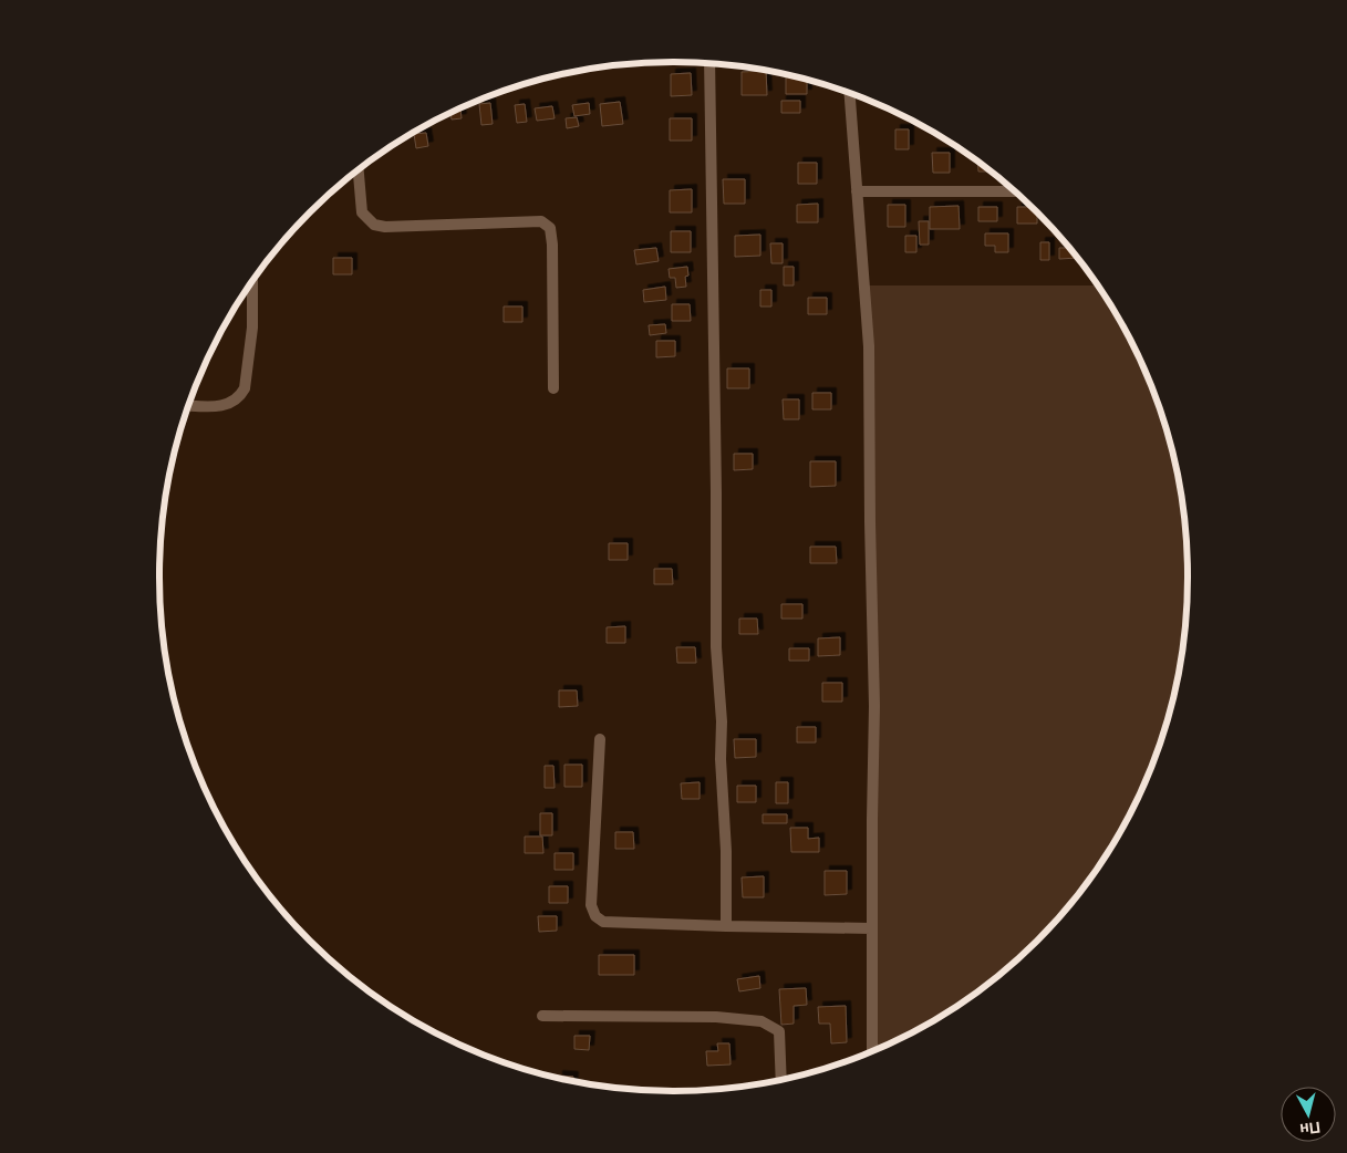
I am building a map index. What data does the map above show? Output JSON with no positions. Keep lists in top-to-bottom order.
{
  "north": "bottom"
}
